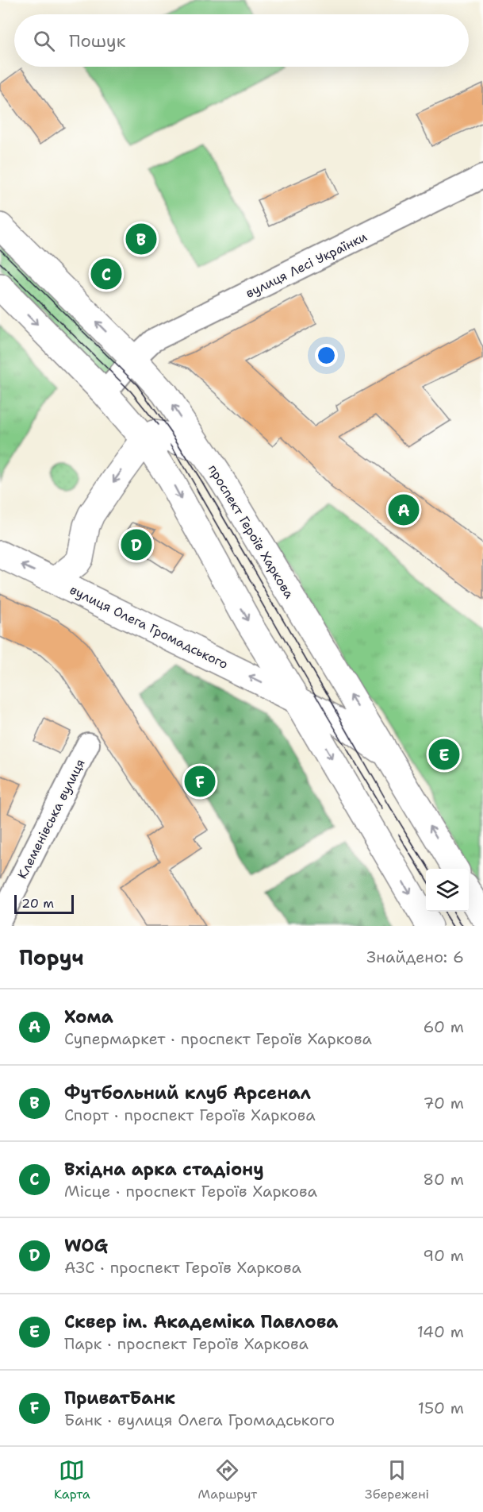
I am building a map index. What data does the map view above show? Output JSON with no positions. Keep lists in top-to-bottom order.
{
  "streets": {
    "main road": ["проспект Героїв Харкова", "вулиця Олега Громадського"],
    "street": ["вулиця Лесі Українки", "Клеменівська вулиця"]
  },
  "crossings": [
    ["вулиця Лесі Українки", "проспект Героїв Харкова"],
    ["проспект Героїв Харкова", "вулиця Олега Громадського"]
  ],
  "scale_bar": "20 m",
  "page": {
    "search": "Пошук",
    "pins": [
      "B",
      "C",
      "A",
      "D",
      "E",
      "F"
    ],
    "scale": "20 m",
    "heading": ["Поруч", "Знайдено: 6"],
    "list": [
      {
        "mark": "A",
        "name": "Хома",
        "note": "Супермаркет · проспект Героїв Харкова",
        "value": "60 m"
      },
      {
        "mark": "B",
        "name": "Футбольний клуб Арсенал",
        "note": "Спорт · проспект Героїв Харкова",
        "value": "70 m"
      },
      {
        "mark": "C",
        "name": "Вхідна арка стадіону",
        "note": "Місце · проспект Героїв Харкова",
        "value": "80 m"
      },
      {
        "mark": "D",
        "name": "WOG",
        "note": "АЗС · проспект Героїв Харкова",
        "value": "90 m"
      },
      {
        "mark": "E",
        "name": "Сквер ім. Академіка Павлова",
        "note": "Парк · проспект Героїв Харкова",
        "value": "140 m"
      },
      {
        "mark": "F",
        "name": "ПриватБанк",
        "note": "Банк · вулиця Олега Громадського",
        "value": "150 m"
      }
    ],
    "nav": ["Карта", "Маршрут", "Збережені"]
  }
}
